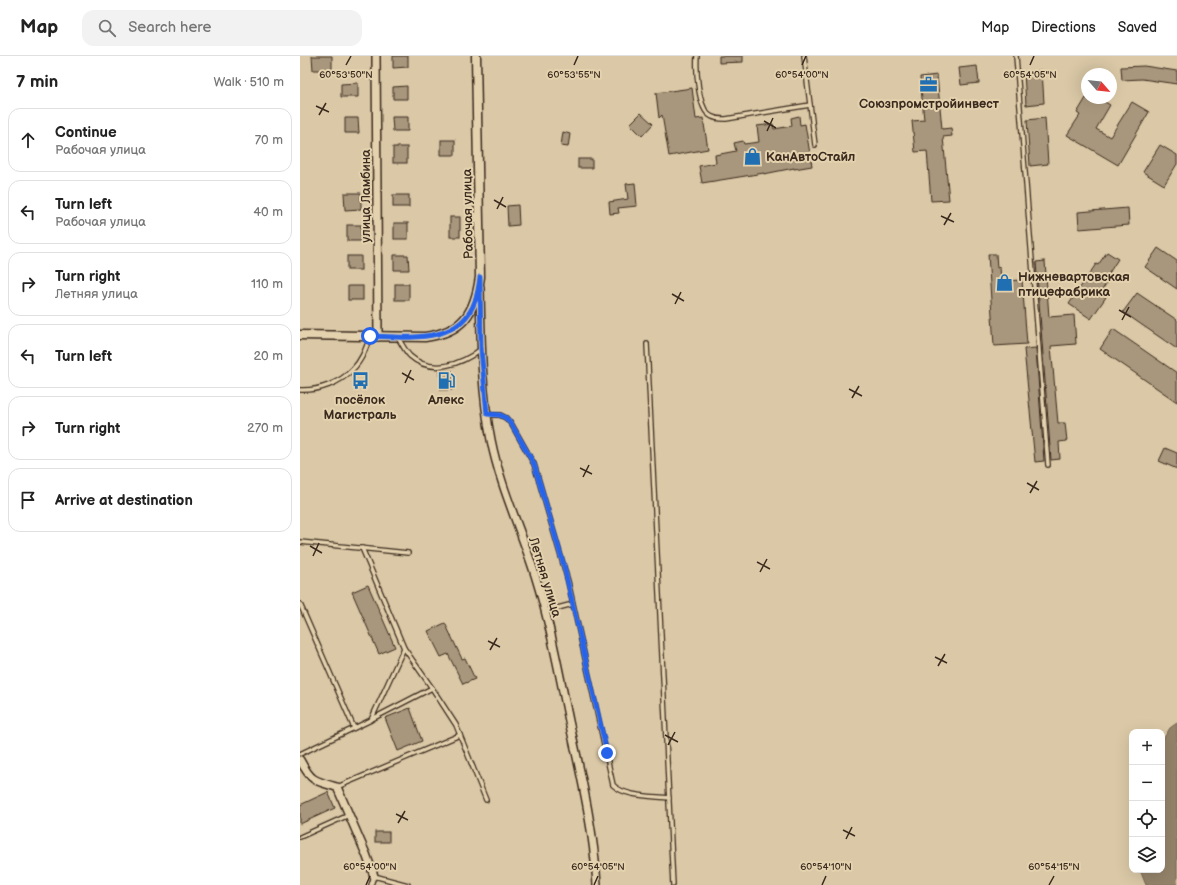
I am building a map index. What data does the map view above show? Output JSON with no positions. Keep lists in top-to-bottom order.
{
  "streets": {
    "street": ["улица Ламбина", "Рабочая улица", "Летняя улица"]
  },
  "crossings": [
    ["улица Ламбина", "Рабочая улица"],
    ["Рабочая улица", "Летняя улица"]
  ],
  "places": {
    "office": ["Союзпромстройинвест"],
    "shop": ["КанАвтоСтайл", "Нижневартовская птицефабрика"],
    "bus stop": ["посёлок Магистраль"],
    "fuel station": ["Алекс"]
  },
  "north": "bottom right",
  "page": {
    "header": "Map",
    "search": "Search here",
    "nav": ["Map", "Directions", "Saved"],
    "heading": ["7 min", "Walk · 510 m"],
    "list": [
      ["Continue", "Рабочая улица", "70 m"],
      ["Turn left", "Рабочая улица", "40 m"],
      ["Turn right", "Летняя улица", "110 m"],
      ["Turn left", "20 m"],
      ["Turn right", "270 m"],
      "Arrive at destination"
    ],
    "map_buttons": ["+", "−"]
  },
  "coordinates": [
    "60°53'50\"N",
    "60°53'55\"N",
    "60°54'00\"N",
    "60°54'05\"N",
    "60°54'10\"N",
    "60°54'15\"N"
  ]
}
